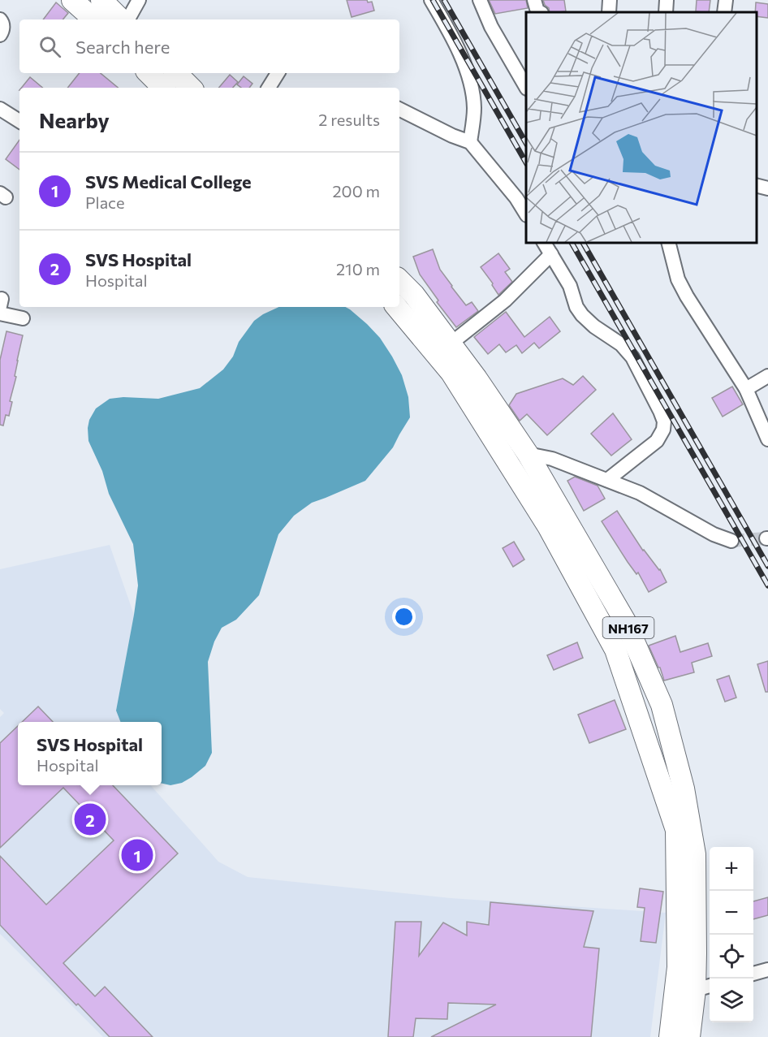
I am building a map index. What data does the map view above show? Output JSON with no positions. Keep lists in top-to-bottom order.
{
  "streets": {
    "highway": ["NH167"]
  },
  "page": {
    "search": "Search here",
    "heading": ["Nearby", "2 results"],
    "list": [
      {
        "mark": "1",
        "name": "SVS Medical College",
        "note": "Place",
        "value": "200 m"
      },
      {
        "mark": "2",
        "name": "SVS Hospital",
        "note": "Hospital",
        "value": "210 m"
      }
    ],
    "popup": ["SVS Hospital", "Hospital"],
    "pins": ["2", "1"],
    "map_buttons": ["+", "−"]
  }
}
